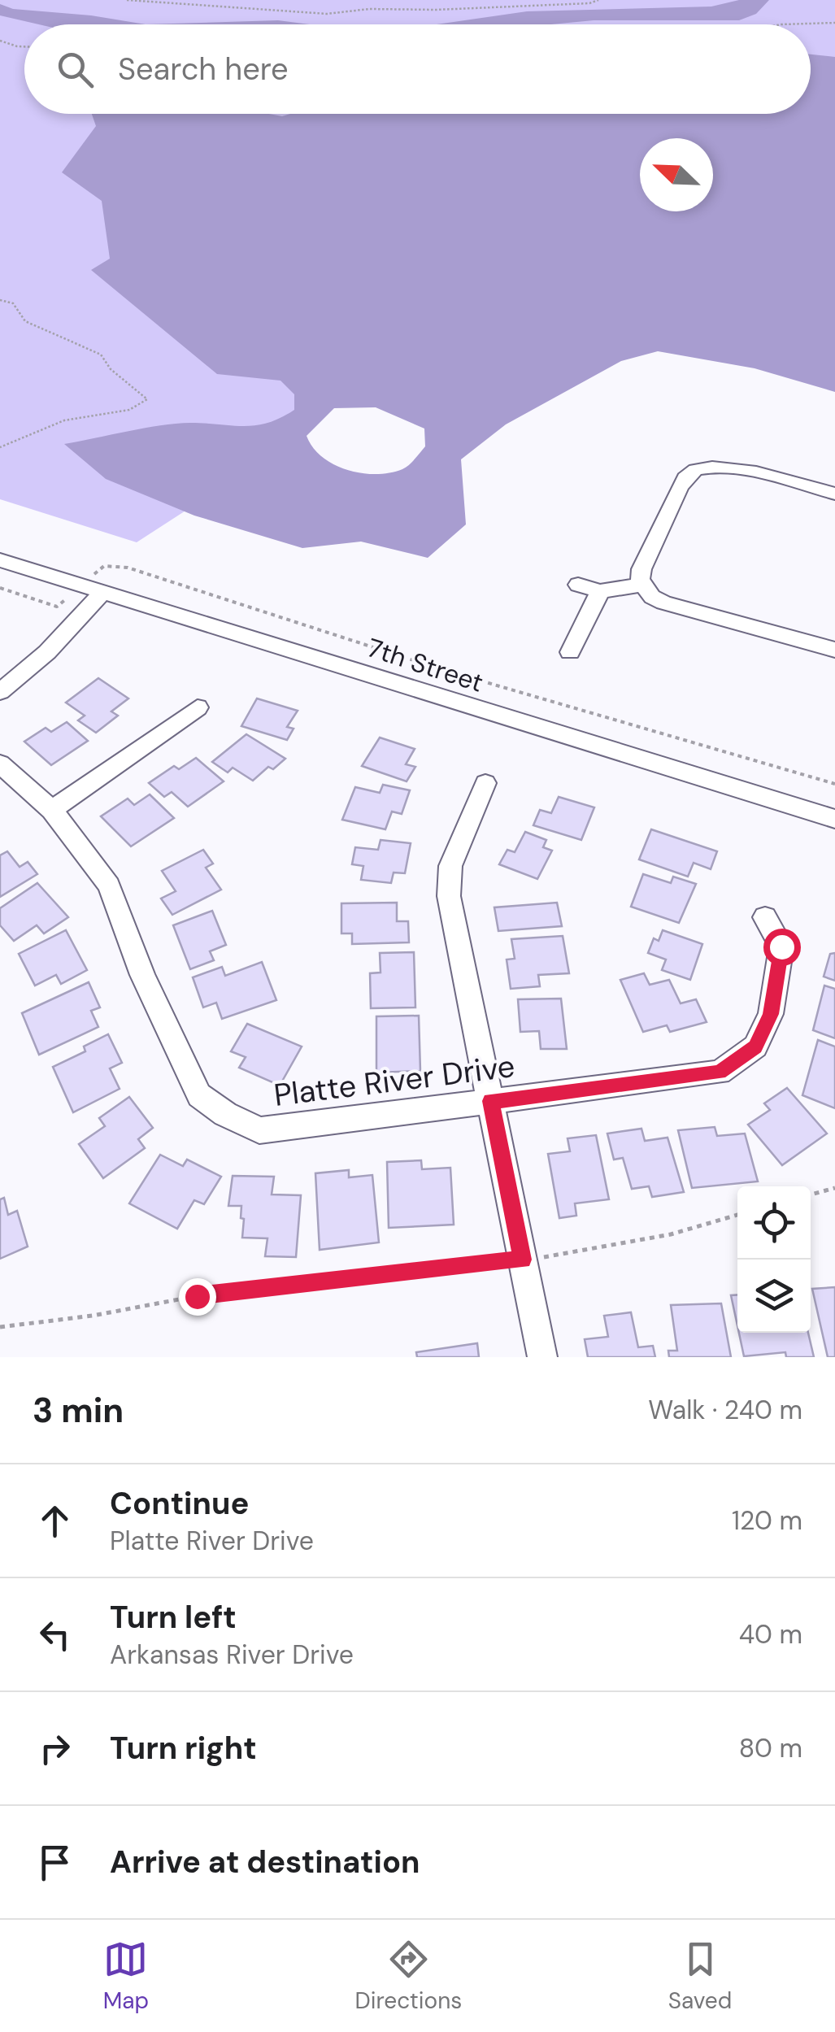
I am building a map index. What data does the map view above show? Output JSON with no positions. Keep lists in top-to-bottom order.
{
  "streets": {
    "street": ["7th Street", "Platte River Drive"]
  },
  "north": "top left",
  "page": {
    "search": "Search here",
    "heading": ["3 min", "Walk · 240 m"],
    "list": [
      ["Continue", "Platte River Drive", "120 m"],
      ["Turn left", "Arkansas River Drive", "40 m"],
      ["Turn right", "80 m"],
      "Arrive at destination"
    ],
    "nav": ["Map", "Directions", "Saved"]
  }
}
